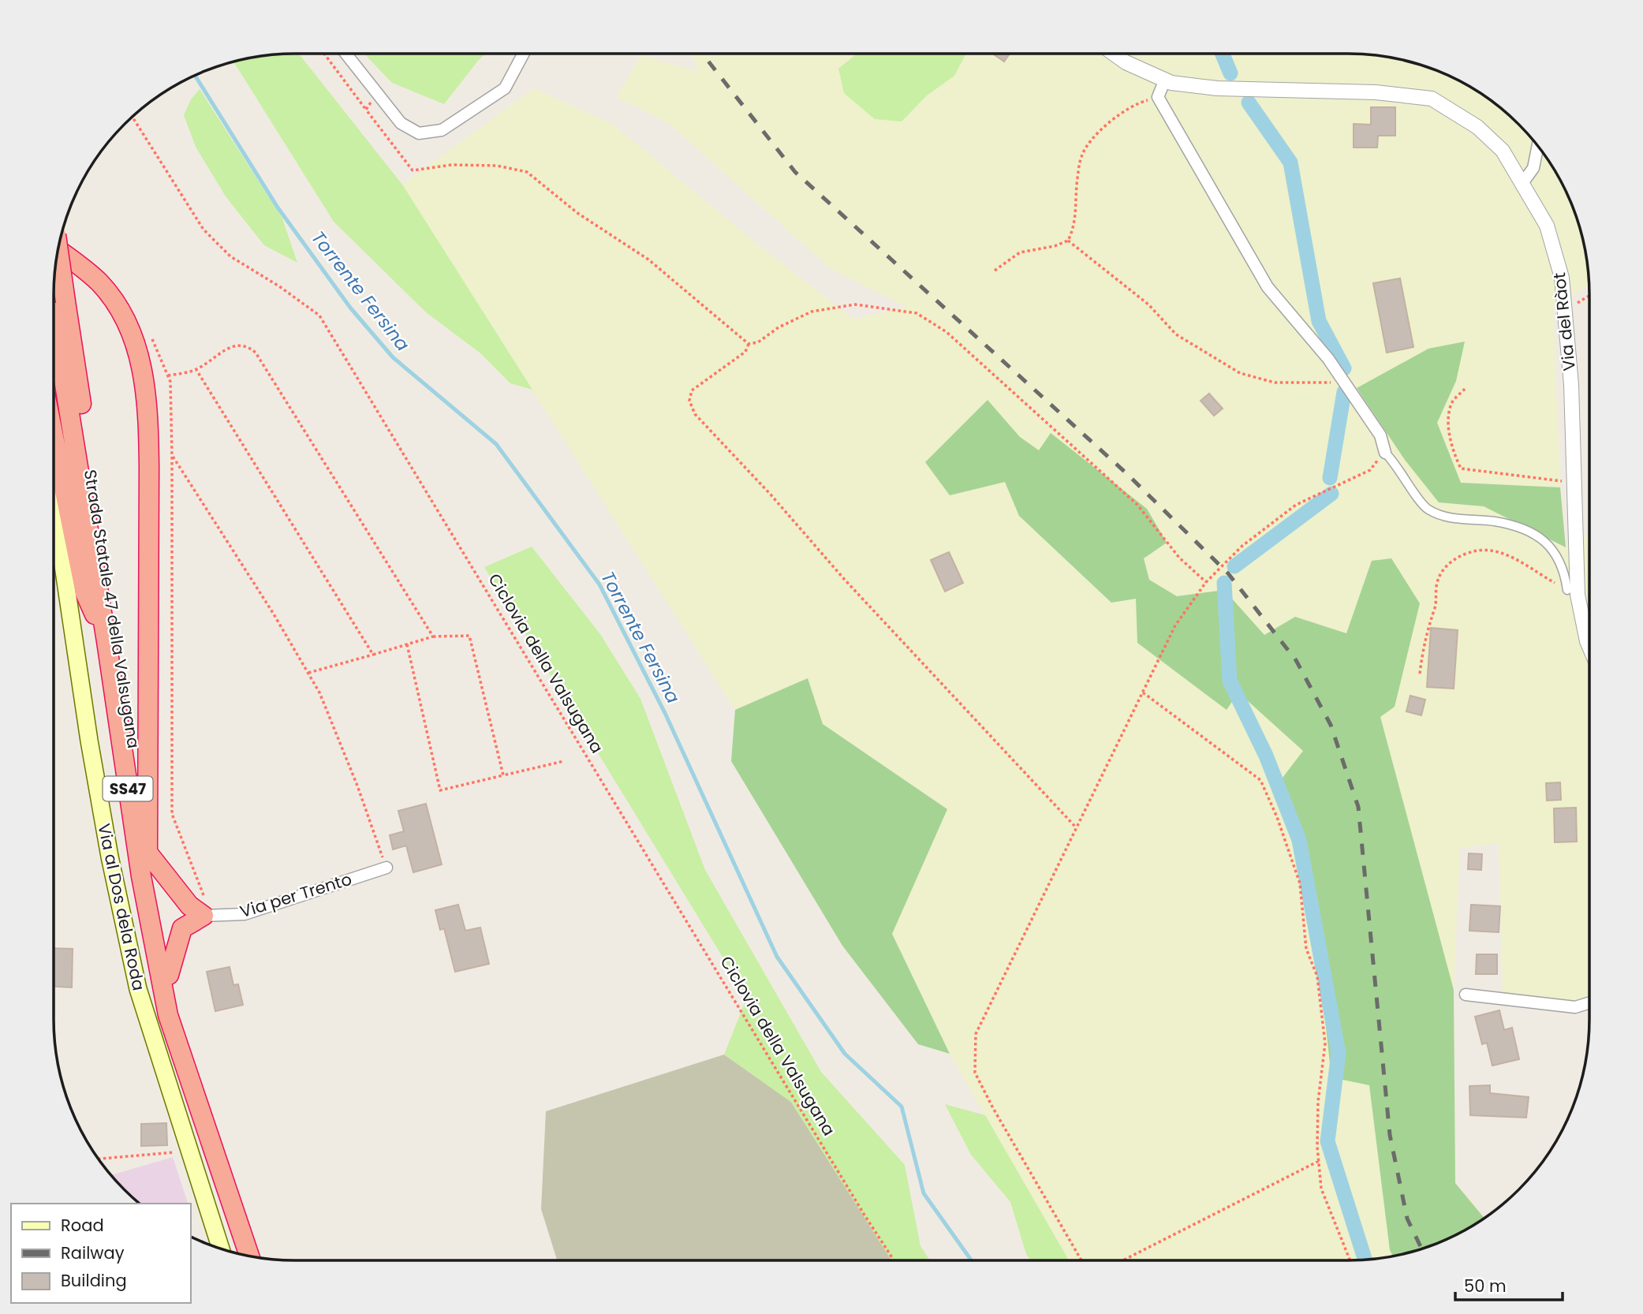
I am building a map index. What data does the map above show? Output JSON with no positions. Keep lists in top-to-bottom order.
{
  "streets": {
    "highway": ["Strada Statale 47 della Valsugana", "SS47"],
    "main road": ["Via al Dos dela Roda"],
    "street": ["Via del Ràot", "Via per Trento"],
    "path": ["Ciclovia della Valsugana"]
  },
  "water": ["Torrente Fersina"],
  "legend": ["Road", "Railway", "Building"],
  "scale_bar": "50 m"
}
